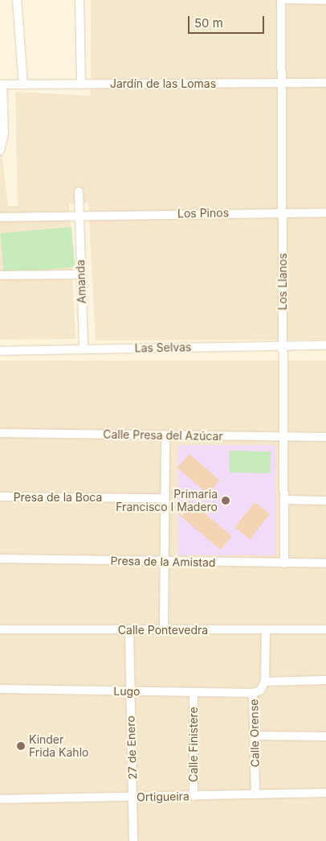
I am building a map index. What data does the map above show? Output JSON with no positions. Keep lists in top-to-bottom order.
{
  "streets": {
    "street": [
      "Jardín de las Lomas",
      "Los Pinos",
      "Amanda",
      "Los Llanos",
      "Las Selvas",
      "Calle Presa del Azúcar",
      "Presa de la Boca",
      "Presa de la Amistad",
      "Calle Pontevedra",
      "Lugo",
      "Calle Orense",
      "Calle Finistere",
      "27 de Enero",
      "Ortigueira"
    ]
  },
  "crossings": [
    ["Jardín de las Lomas", "Los Llanos"],
    ["Los Pinos", "Amanda"],
    ["Los Pinos", "Los Llanos"],
    ["Amanda", "Las Selvas"],
    ["Los Llanos", "Las Selvas"],
    ["Los Llanos", "Calle Presa del Azúcar"],
    ["Los Llanos", "Presa de la Amistad"],
    ["Calle Pontevedra", "27 de Enero"],
    ["Lugo", "Calle Orense"],
    ["Lugo", "Calle Finistere"],
    ["Lugo", "27 de Enero"],
    ["Calle Orense", "Ortigueira"],
    ["Calle Finistere", "Ortigueira"],
    ["27 de Enero", "Ortigueira"]
  ],
  "places": ["Primaria Francisco I Madero", "Kinder Frida Kahlo"],
  "scale_bar": "50 m"
}
